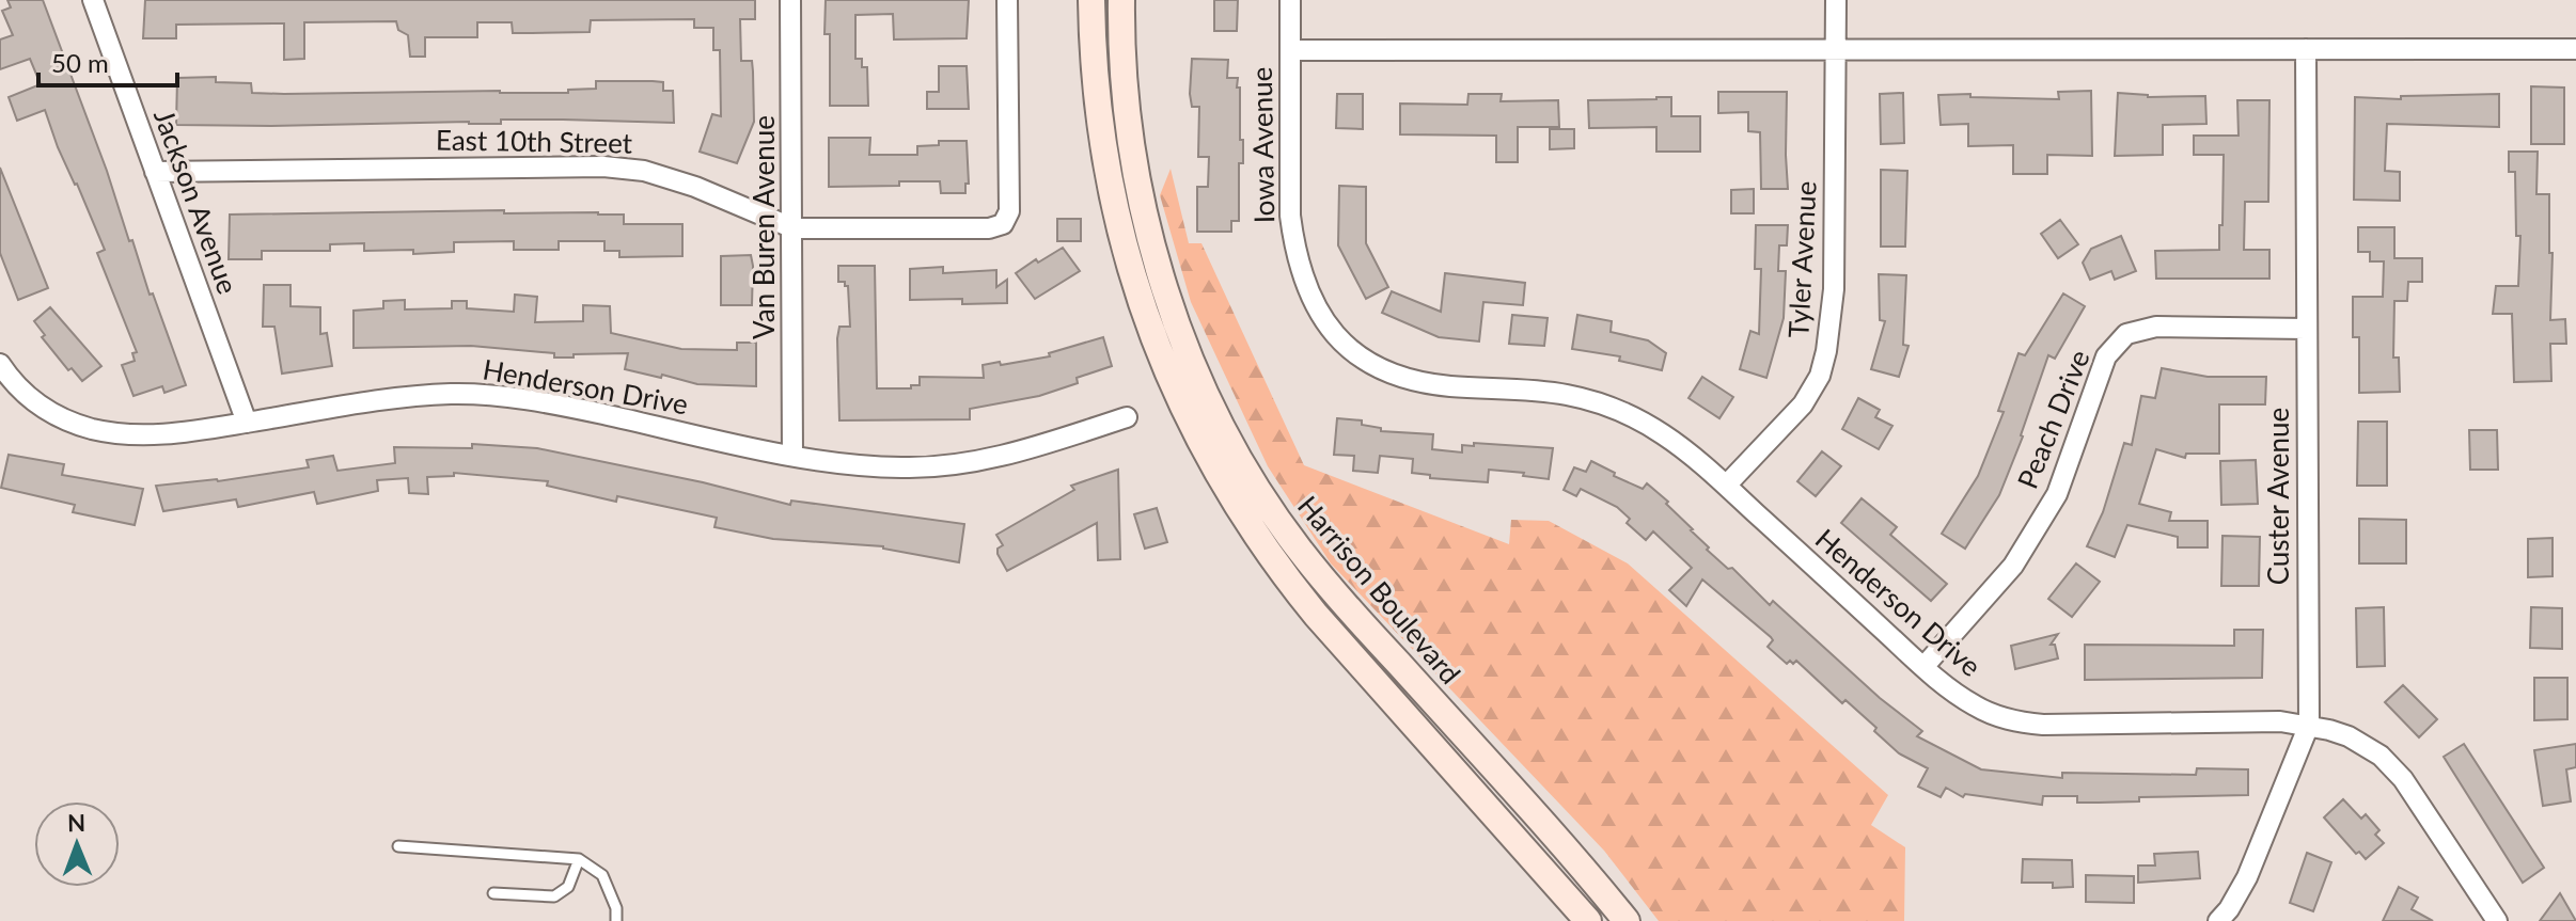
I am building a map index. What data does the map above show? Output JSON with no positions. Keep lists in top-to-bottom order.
{
  "streets": {
    "main road": ["Harrison Boulevard"],
    "street": [
      "East 10th Street",
      "Iowa Avenue",
      "Jackson Avenue",
      "Van Buren Avenue",
      "Tyler Avenue",
      "Henderson Drive",
      "Peach Drive",
      "Custer Avenue"
    ]
  },
  "crossings": [
    ["East 10th Street", "Jackson Avenue"],
    ["East 10th Street", "Van Buren Avenue"],
    ["Iowa Avenue", "Henderson Drive"],
    ["Jackson Avenue", "Henderson Drive"],
    ["Van Buren Avenue", "Henderson Drive"],
    ["Tyler Avenue", "Henderson Drive"],
    ["Henderson Drive", "Peach Drive"],
    ["Henderson Drive", "Custer Avenue"],
    ["Peach Drive", "Custer Avenue"]
  ],
  "scale_bar": "50 m",
  "north": "top"
}
